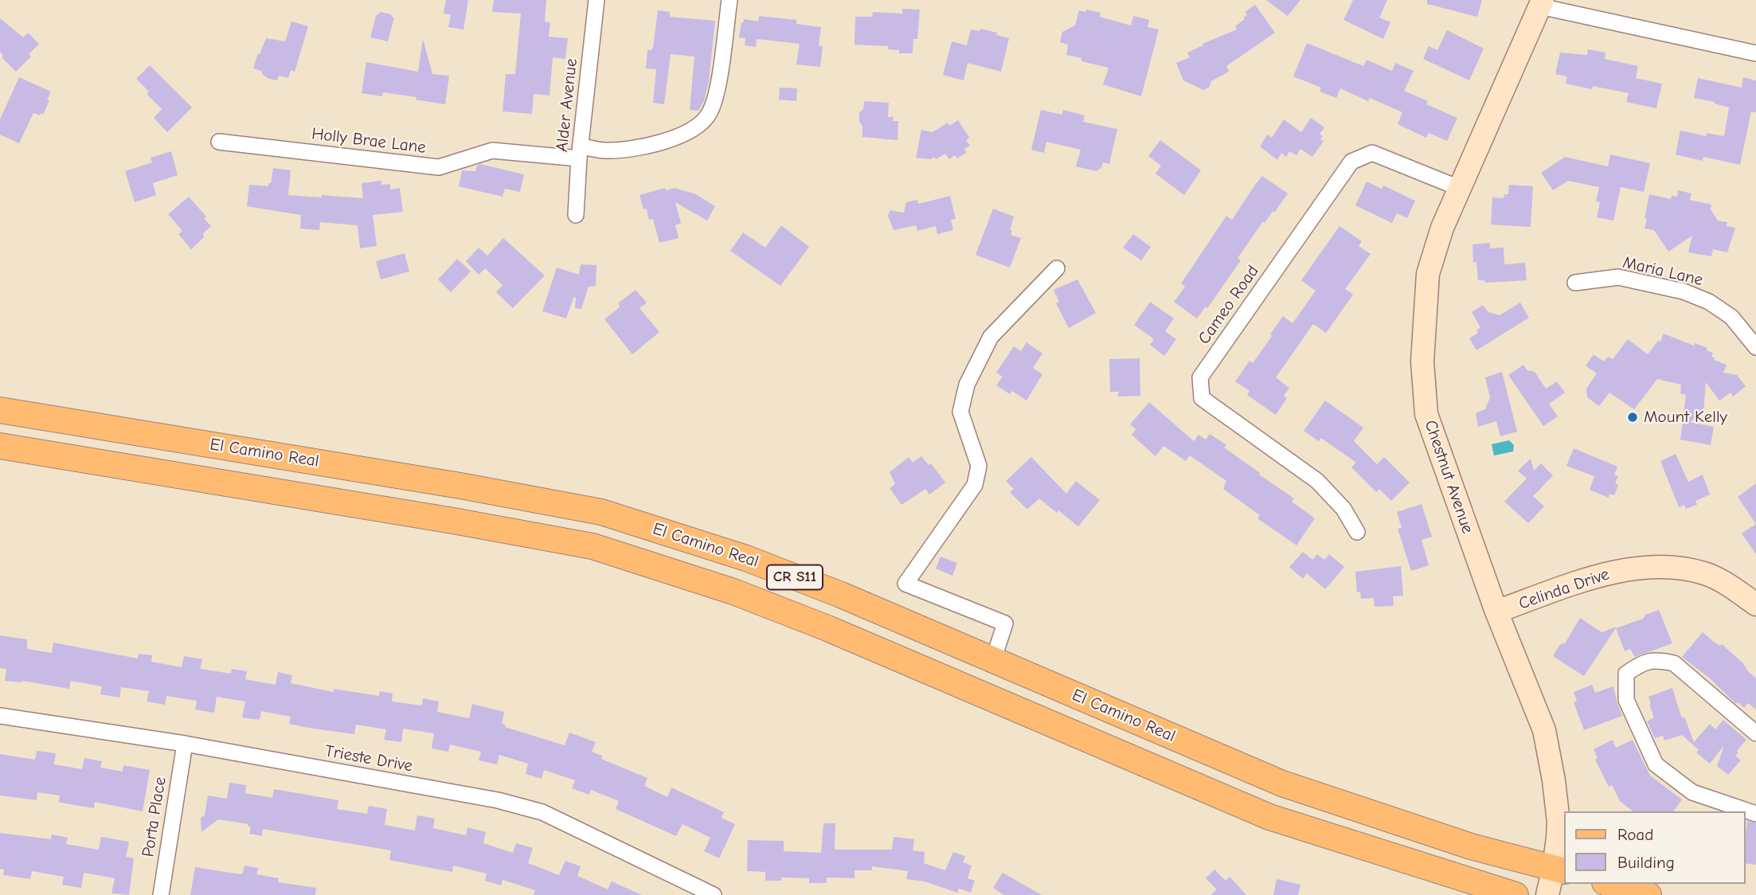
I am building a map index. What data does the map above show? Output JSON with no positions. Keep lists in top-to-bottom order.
{
  "streets": {
    "main road": [
      "El Camino Real",
      "Chestnut Avenue",
      "CR S11",
      "Celinda Drive"
    ],
    "street": [
      "Alder Avenue",
      "Holly Brae Lane",
      "Maria Lane",
      "Cameo Road",
      "Trieste Drive",
      "Porta Place"
    ]
  },
  "crossings": [
    ["Alder Avenue", "Holly Brae Lane"],
    ["Cameo Road", "Chestnut Avenue"],
    ["El Camino Real", "Chestnut Avenue"],
    ["Chestnut Avenue", "Celinda Drive"],
    ["Trieste Drive", "Porta Place"]
  ],
  "places": ["Mount Kelly"],
  "legend": ["Road", "Building"]
}
